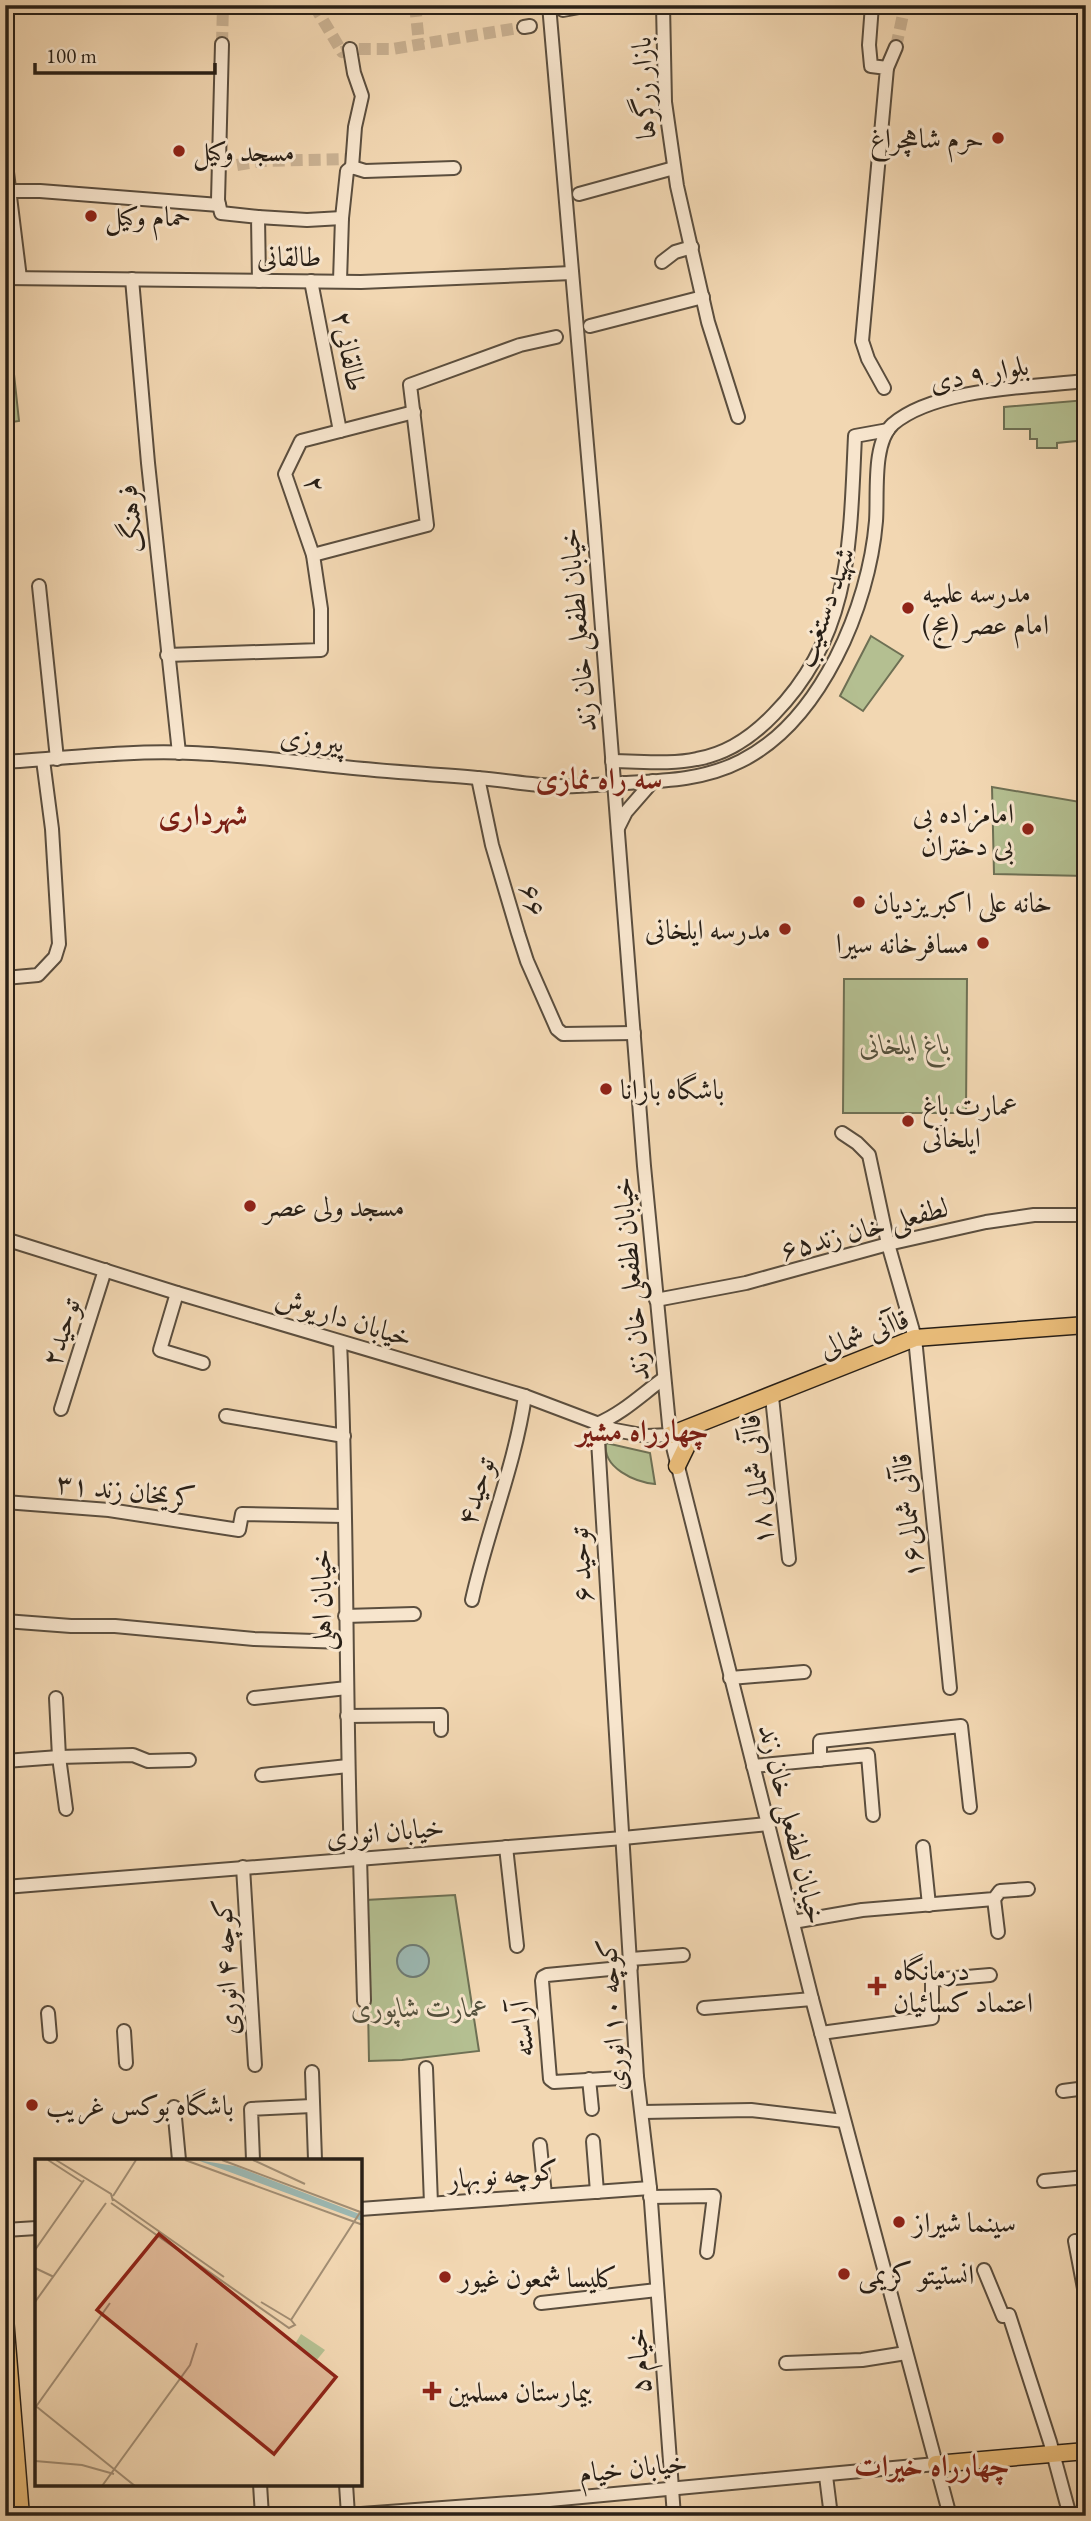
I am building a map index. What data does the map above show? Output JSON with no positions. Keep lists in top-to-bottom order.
{
  "streets": {
    "main road": ["قاآنی شمالی"],
    "street": [
      "بازار زرگرها",
      "طالقانی",
      "طالقانی۲",
      "بلوار ۹ دی",
      "۲",
      "فرهنگ",
      "شهید دستغیب",
      "خیابان لطفعلی خان زند",
      "پیروزی",
      "۶۶",
      "لطفعلی خان زند۶۵",
      "خیابان داریوش",
      "توحید۲",
      "۱۸ قاآنی شمالی",
      "کریمخان زند ۳۱",
      "توحید۴",
      "قاآنی شمالی۱۶",
      "۶ توحید",
      "خیابان اهلی",
      "خیابان انوری",
      "کوچه ۴ انوری",
      "کوچه ۱۰ انوری",
      "آراسته",
      "کوچه نوبهار",
      "۵ خیام",
      "خیابان خیام"
    ]
  },
  "crossings": [
    ["طالقانی", "طالقانی۲"],
    ["طالقانی", "فرهنگ"],
    ["طالقانی", "خیابان لطفعلی خان زند"],
    ["طالقانی۲", "۲"],
    ["بلوار ۹ دی", "شهید دستغیب"],
    ["۲", "فرهنگ"],
    ["فرهنگ", "پیروزی"],
    ["شهید دستغیب", "خیابان لطفعلی خان زند"],
    ["شهید دستغیب", "پیروزی"],
    ["خیابان لطفعلی خان زند", "پیروزی"],
    ["خیابان لطفعلی خان زند", "۶۶"],
    ["خیابان لطفعلی خان زند", "لطفعلی خان زند۶۵"],
    ["خیابان لطفعلی خان زند", "خیابان داریوش"],
    ["خیابان لطفعلی خان زند", "قاآنی شمالی"],
    ["خیابان لطفعلی خان زند", "خیابان انوری"],
    ["خیابان لطفعلی خان زند", "خیابان خیام"],
    ["پیروزی", "۶۶"],
    ["لطفعلی خان زند۶۵", "قاآنی شمالی۱۶"],
    ["خیابان داریوش", "توحید۲"],
    ["خیابان داریوش", "قاآنی شمالی"],
    ["خیابان داریوش", "توحید۴"],
    ["خیابان داریوش", "۶ توحید"],
    ["خیابان داریوش", "خیابان اهلی"],
    ["قاآنی شمالی", "۱۸ قاآنی شمالی"],
    ["قاآنی شمالی", "قاآنی شمالی۱۶"],
    ["کریمخان زند ۳۱", "خیابان اهلی"],
    ["۶ توحید", "خیابان انوری"],
    ["۶ توحید", "کوچه ۱۰ انوری"],
    ["خیابان اهلی", "خیابان انوری"],
    ["خیابان انوری", "کوچه ۴ انوری"],
    ["خیابان انوری", "کوچه ۱۰ انوری"],
    ["کوچه ۱۰ انوری", "آراسته"],
    ["کوچه ۱۰ انوری", "کوچه نوبهار"],
    ["کوچه ۱۰ انوری", "۵ خیام"],
    ["کوچه نوبهار", "۵ خیام"],
    ["۵ خیام", "خیابان خیام"]
  ],
  "districts": [
    "سه راه نمازی",
    "شهرداری",
    "چهارراه مشیر",
    "چهارراه خیرات"
  ],
  "parks": ["باغ ایلخانی", "عمارت شاپوری"],
  "places": {
    "other": [
      "حرم شاهچراغ",
      "مسجد وکیل",
      "حمام وکیل",
      "مدرسه علمیه امام عصر (عج)",
      "امامزاده بی بی دختران",
      "خانه علی اکبر یزدیان",
      "مدرسه ایلخانی",
      "مسافرخانه سیرا",
      "باشگاه بارانا",
      "عمارت باغ ایلخانی",
      "مسجد ولی عصر",
      "باشگاه بوکس غریب",
      "سینما شیراز",
      "انستیتو کریمی",
      "کلیسا شمعون غیور"
    ],
    "health": ["درمانگاه اعتماد کسائیان", "بیمارستان مسلمین"]
  },
  "scale_bar": "100 m"
}
